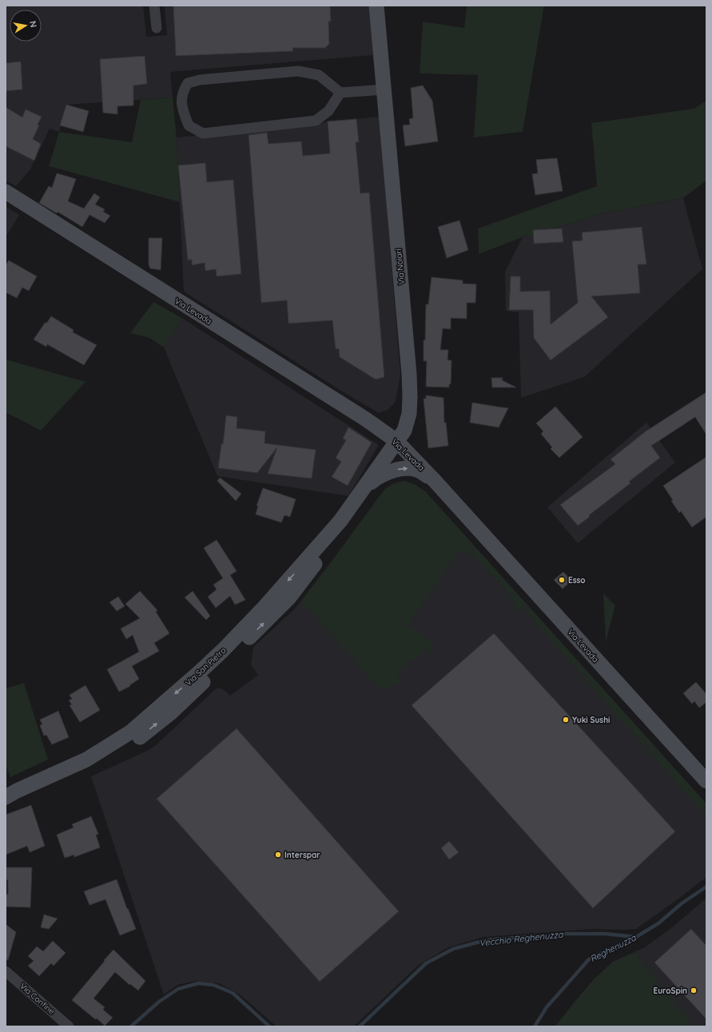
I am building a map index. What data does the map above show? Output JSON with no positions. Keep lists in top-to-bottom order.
{
  "streets": {
    "street": ["Via Noiari", "Via Levada", "Via Confine"]
  },
  "crossings": [
    ["Via Noiari", "Via Levada"]
  ],
  "water": ["Vecchio Reghenuzza", "Reghenuzza"],
  "places": [
    "Esso",
    "Yuki Sushi",
    "Interspar",
    "EuroSpin"
  ],
  "north": "right"
}
